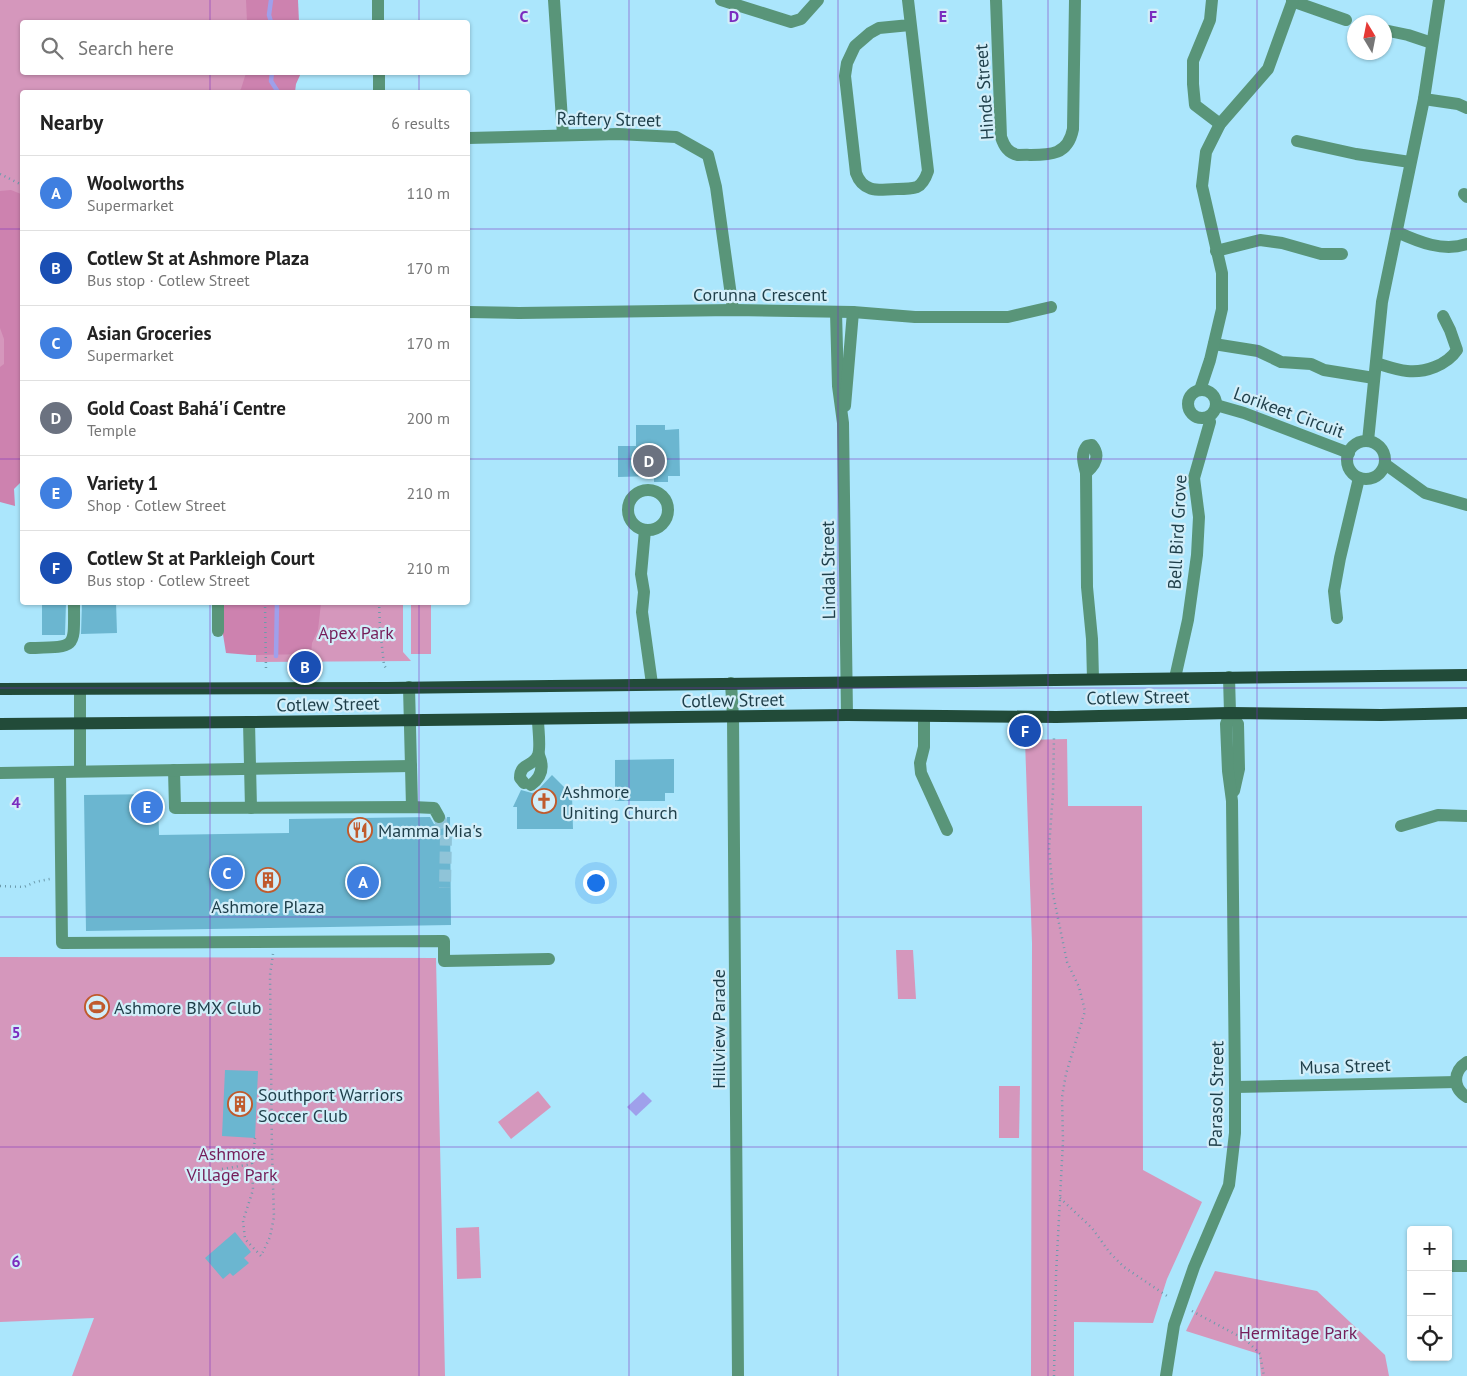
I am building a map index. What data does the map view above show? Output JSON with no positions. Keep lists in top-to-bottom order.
{
  "streets": {
    "main road": ["Cotlew Street"],
    "street": [
      "Hinde Street",
      "Raftery Street",
      "Corunna Crescent",
      "Lorikeet Circuit",
      "Bell Bird Grove",
      "Lindal Street",
      "Hillview Parade",
      "Musa Street",
      "Parasol Street"
    ]
  },
  "crossings": [
    ["Raftery Street", "Corunna Crescent"],
    ["Corunna Crescent", "Lindal Street"],
    ["Lorikeet Circuit", "Bell Bird Grove"],
    ["Bell Bird Grove", "Cotlew Street"],
    ["Lindal Street", "Cotlew Street"],
    ["Cotlew Street", "Hillview Parade"],
    ["Cotlew Street", "Parasol Street"],
    ["Musa Street", "Parasol Street"]
  ],
  "parks": ["Apex Park", "Ashmore Village Park", "Hermitage Park"],
  "places": {
    "church": ["Ashmore Uniting Church"],
    "restaurant": ["Mamma Mia's"],
    "building": ["Ashmore Plaza", "Southport Warriors Soccer Club"],
    "sports": ["Ashmore BMX Club"]
  },
  "north": "top",
  "page": {
    "search": "Search here",
    "heading": ["Nearby", "6 results"],
    "list": [
      {
        "mark": "A",
        "name": "Woolworths",
        "note": "Supermarket",
        "value": "110 m"
      },
      {
        "mark": "B",
        "name": "Cotlew St at Ashmore Plaza",
        "note": "Bus stop · Cotlew Street",
        "value": "170 m"
      },
      {
        "mark": "C",
        "name": "Asian Groceries",
        "note": "Supermarket",
        "value": "170 m"
      },
      {
        "mark": "D",
        "name": "Gold Coast Bahá'í Centre",
        "note": "Temple",
        "value": "200 m"
      },
      {
        "mark": "E",
        "name": "Variety 1",
        "note": "Shop · Cotlew Street",
        "value": "210 m"
      },
      {
        "mark": "F",
        "name": "Cotlew St at Parkleigh Court",
        "note": "Bus stop · Cotlew Street",
        "value": "210 m"
      }
    ],
    "pins": [
      "D",
      "B",
      "F",
      "E",
      "C",
      "A"
    ],
    "map_buttons": ["+", "−"]
  },
  "grid": {
    "columns": [
      "C",
      "D",
      "E",
      "F"
    ],
    "rows": ["4", "5", "6"]
  }
}
